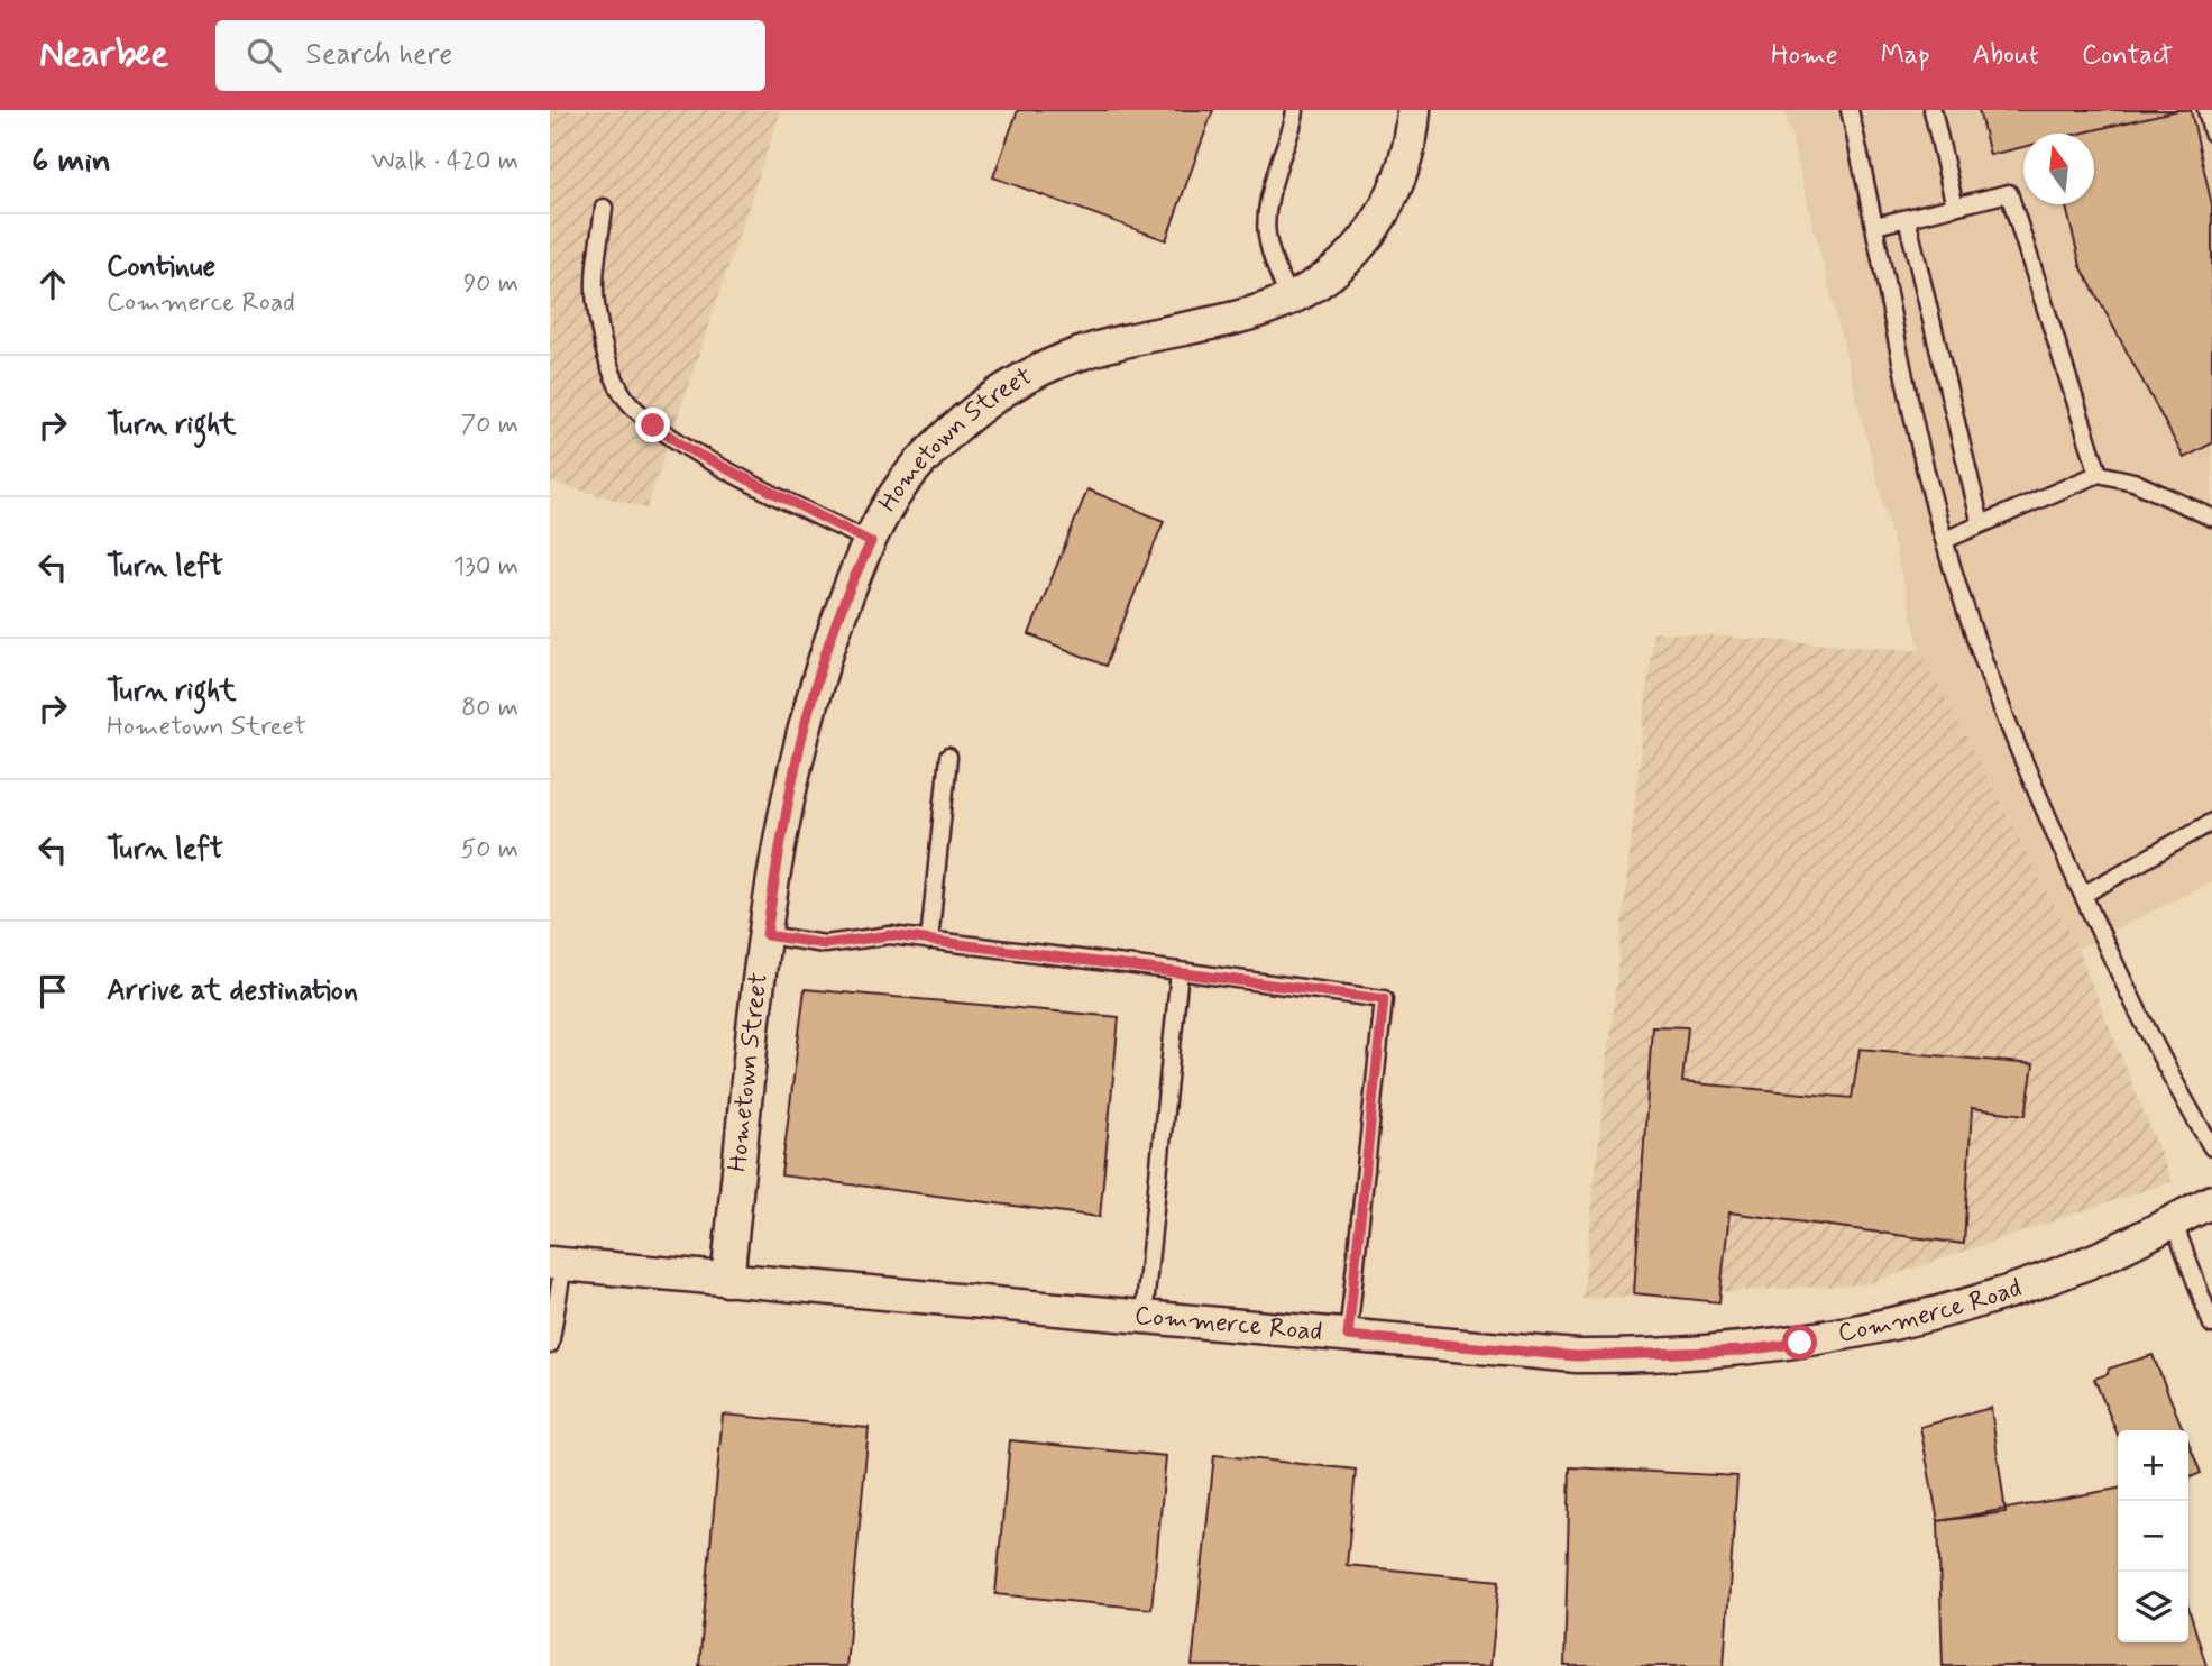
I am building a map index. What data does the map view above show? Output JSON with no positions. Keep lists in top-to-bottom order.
{
  "streets": {
    "street": ["Hometown Street", "Commerce Road"]
  },
  "crossings": [
    ["Hometown Street", "Commerce Road"]
  ],
  "north": "top",
  "page": {
    "header": "Nearbee",
    "search": "Search here",
    "nav": [
      "Home",
      "Map",
      "About",
      "Contact"
    ],
    "heading": ["6 min", "Walk · 420 m"],
    "list": [
      ["Continue", "Commerce Road", "90 m"],
      ["Turn right", "70 m"],
      ["Turn left", "130 m"],
      ["Turn right", "Hometown Street", "80 m"],
      ["Turn left", "50 m"],
      "Arrive at destination"
    ],
    "map_buttons": ["+", "−"]
  }
}
